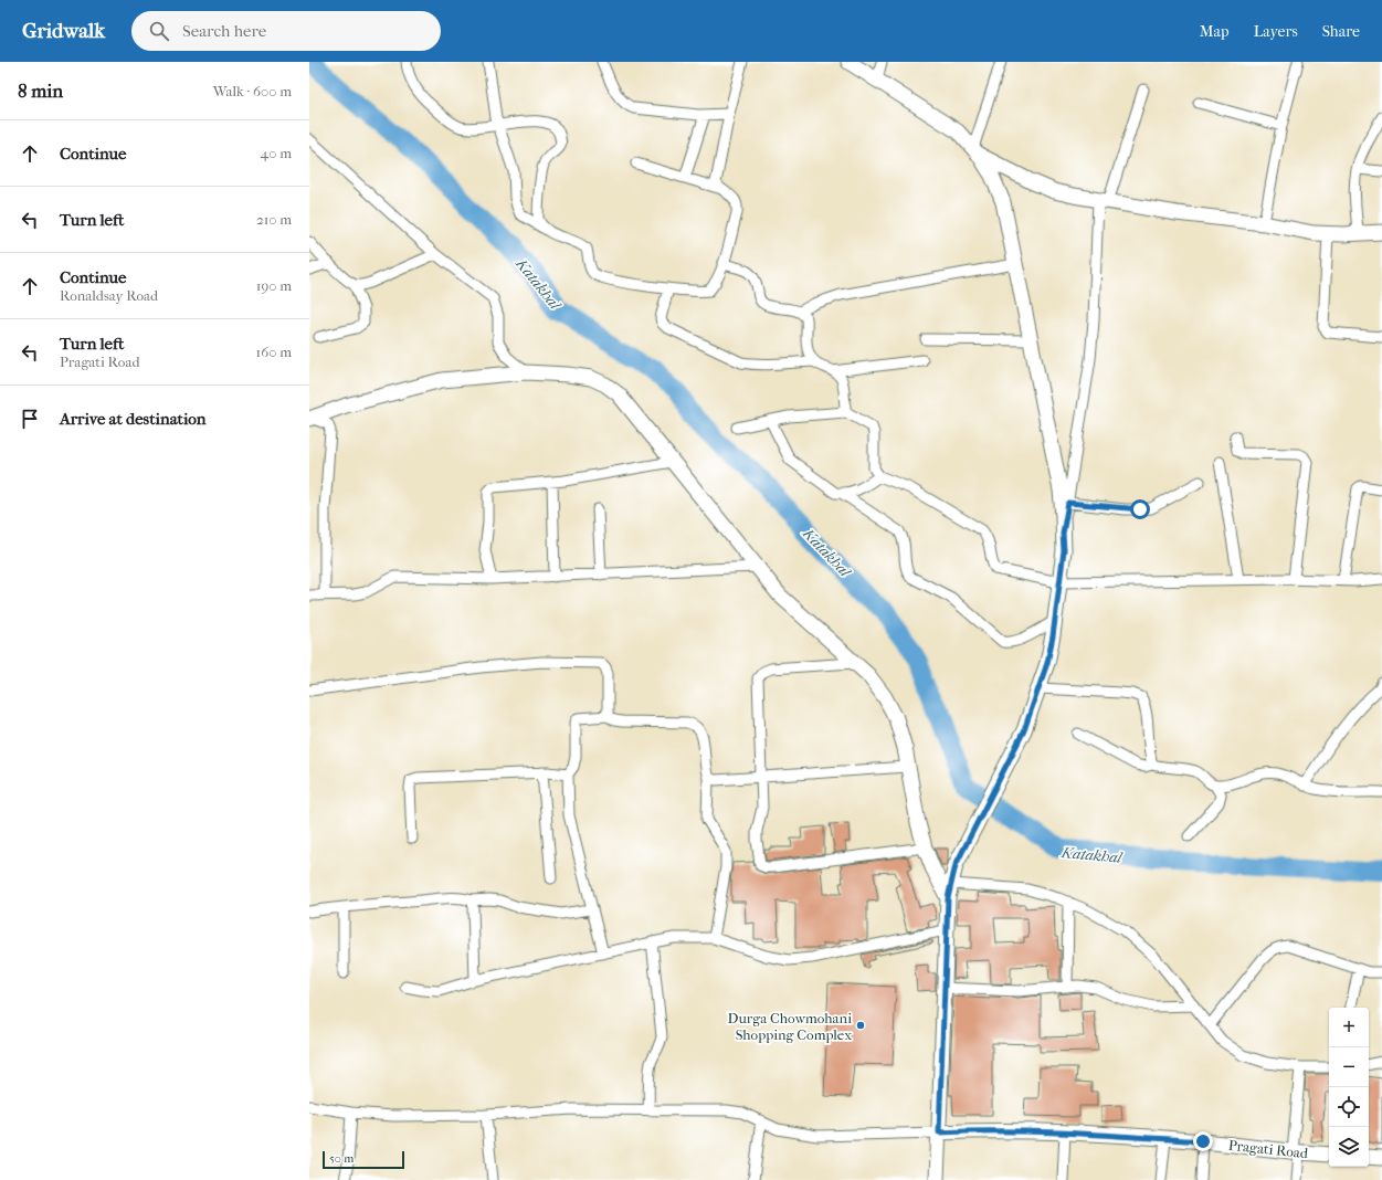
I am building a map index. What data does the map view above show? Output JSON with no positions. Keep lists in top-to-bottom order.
{
  "streets": {
    "street": ["Pragati Road"]
  },
  "water": ["Katakhal"],
  "places": ["Durga Chowmohani Shopping Complex"],
  "scale_bar": "50 m",
  "page": {
    "header": "Gridwalk",
    "search": "Search here",
    "nav": ["Map", "Layers", "Share"],
    "heading": ["8 min", "Walk · 600 m"],
    "list": [
      ["Continue", "40 m"],
      ["Turn left", "210 m"],
      ["Continue", "Ronaldsay Road", "190 m"],
      ["Turn left", "Pragati Road", "160 m"],
      "Arrive at destination"
    ],
    "map_buttons": ["+", "−"],
    "scale": "50 m"
  }
}
